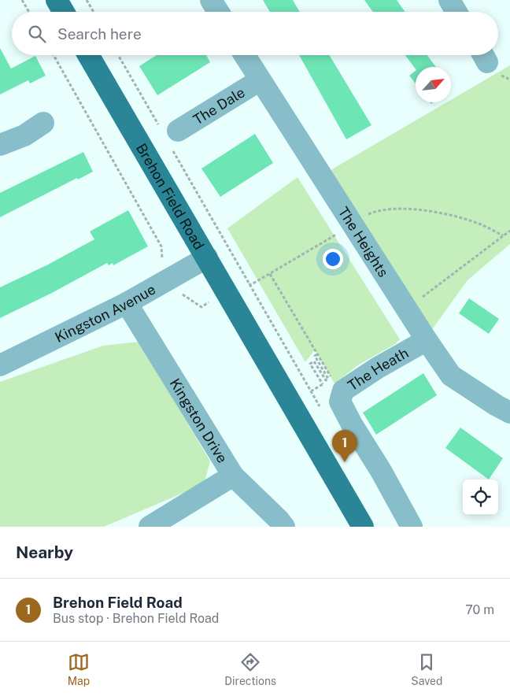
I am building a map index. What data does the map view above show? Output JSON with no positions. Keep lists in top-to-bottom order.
{
  "streets": {
    "main road": ["Brehon Field Road"],
    "street": [
      "The Dale",
      "The Heights",
      "Kingston Avenue",
      "The Heath",
      "Kingston Drive"
    ]
  },
  "crossings": [
    ["The Dale", "The Heights"],
    ["Brehon Field Road", "Kingston Avenue"],
    ["The Heights", "The Heath"],
    ["Kingston Avenue", "Kingston Drive"]
  ],
  "north": "top right",
  "page": {
    "search": "Search here",
    "pins": "1",
    "heading": "Nearby",
    "list": [
      {
        "mark": "1",
        "name": "Brehon Field Road",
        "note": "Bus stop · Brehon Field Road",
        "value": "70 m"
      }
    ],
    "nav": ["Map", "Directions", "Saved"]
  }
}
